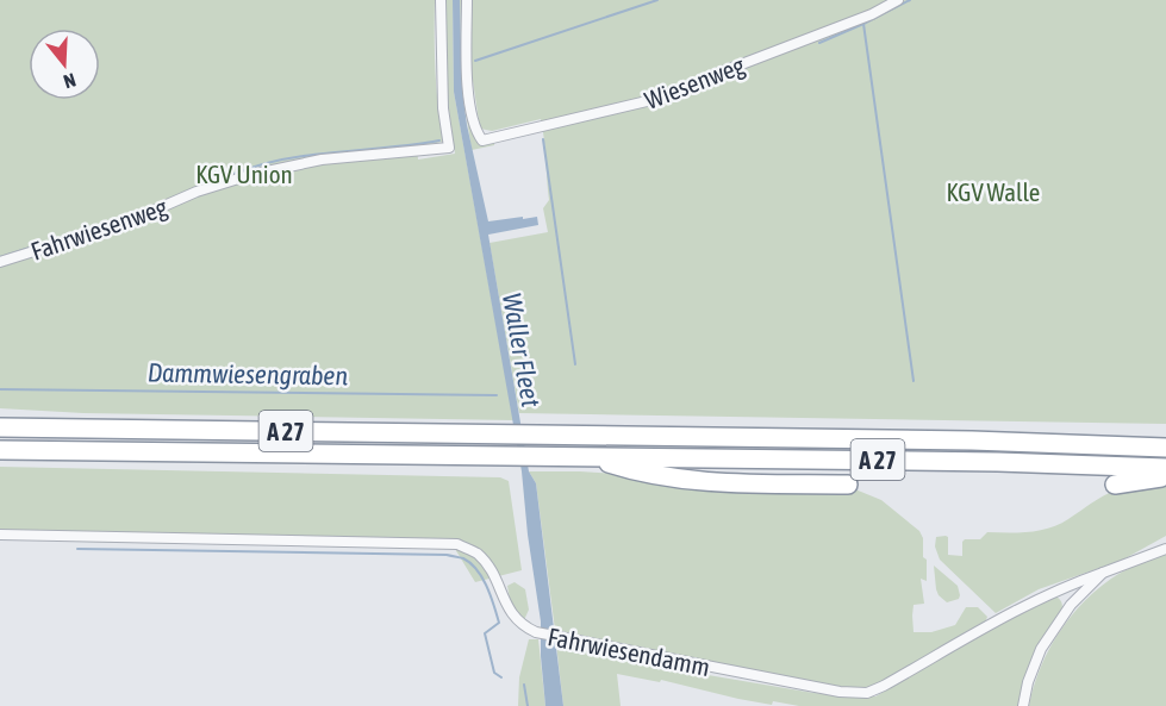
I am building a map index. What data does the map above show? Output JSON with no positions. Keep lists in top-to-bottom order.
{
  "streets": {
    "highway": ["A 27"],
    "street": ["Wiesenweg", "Fahrwiesenweg", "Fahrwiesendamm"]
  },
  "water": ["Waller Fleet", "Dammwiesengraben"],
  "parks": ["KGV Union", "KGV Walle"],
  "north": "bottom"
}
